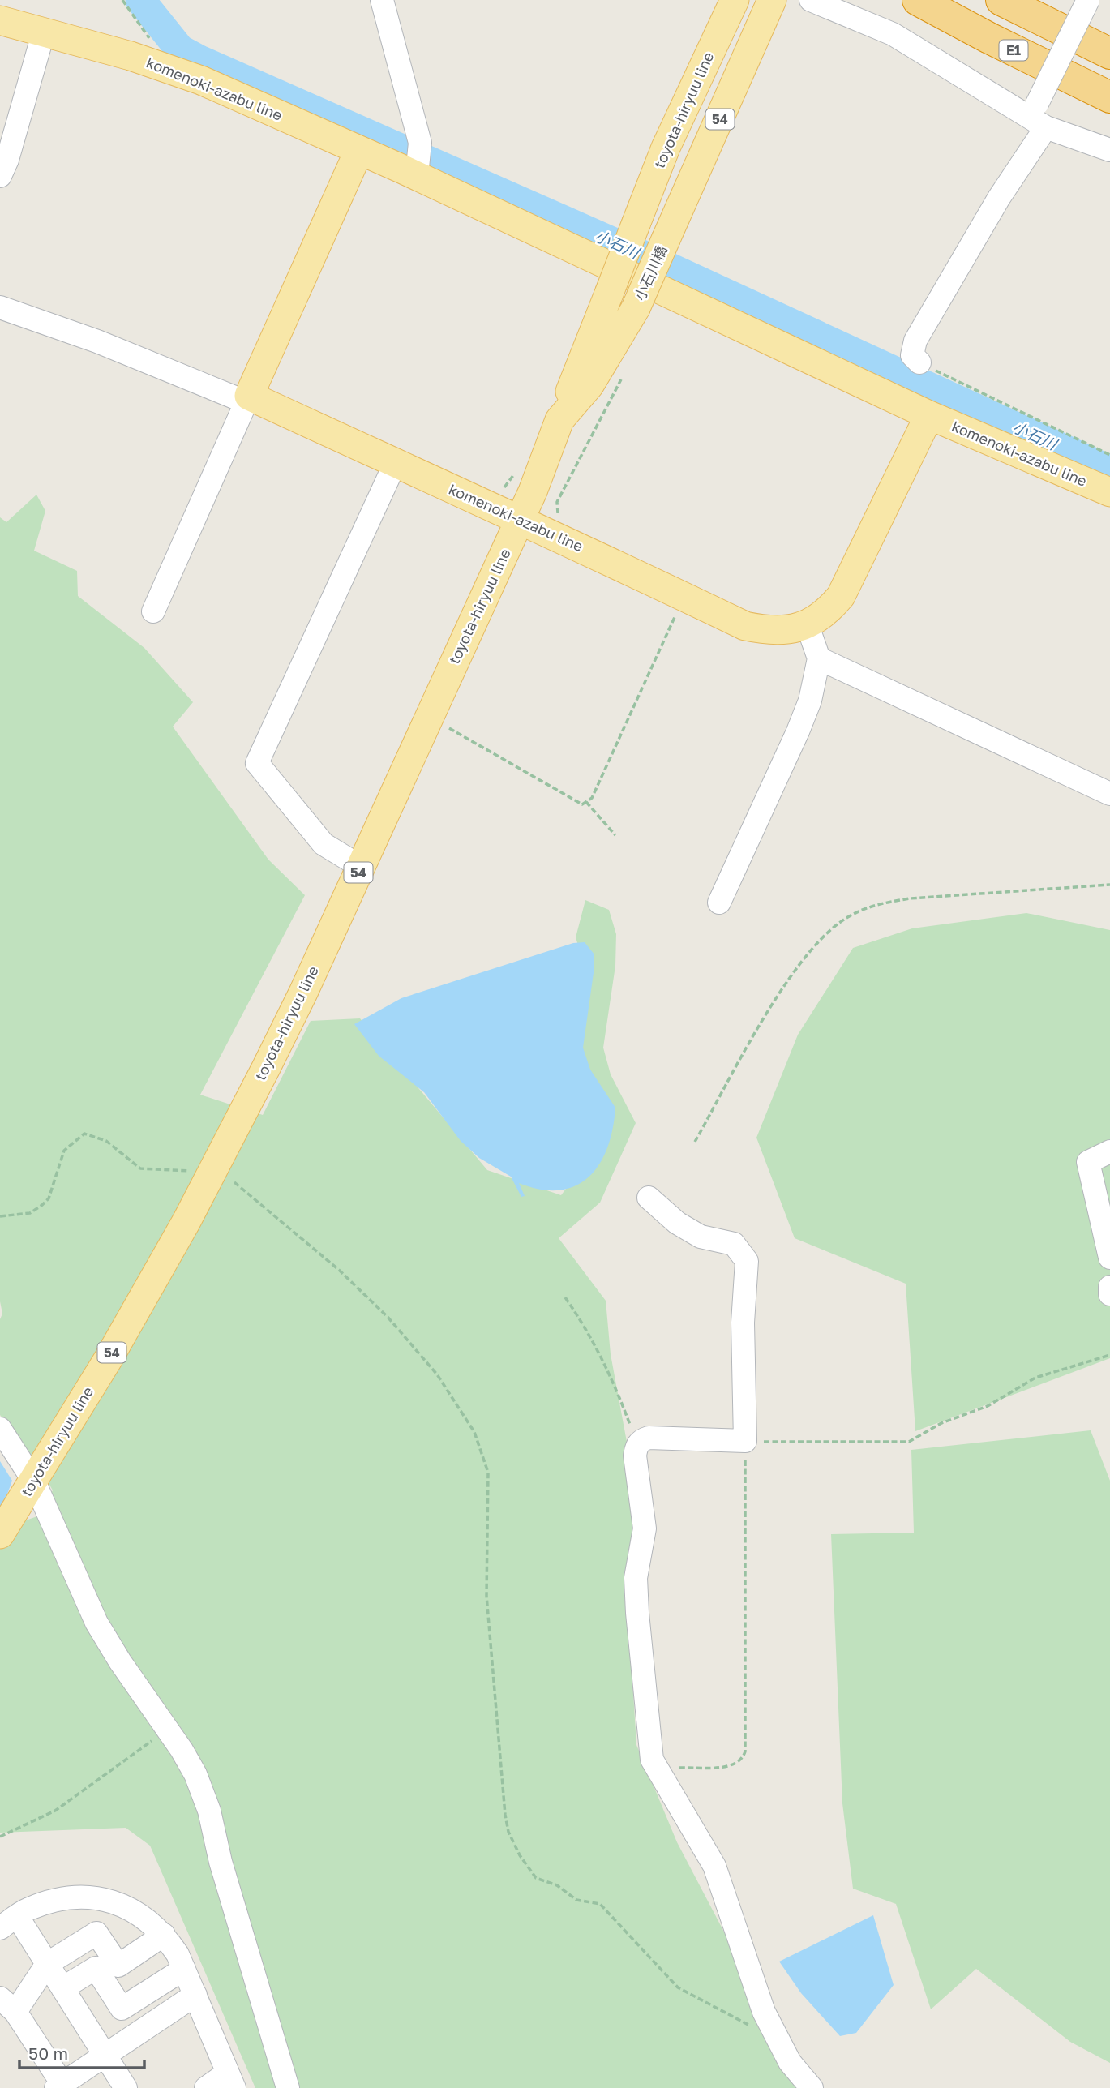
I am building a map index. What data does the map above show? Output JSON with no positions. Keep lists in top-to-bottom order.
{
  "streets": {
    "highway": ["E1"],
    "main road": [
      "komenoki-azabu line",
      "toyota-hiryuu line",
      "54",
      "小石川橋"
    ]
  },
  "crossings": [
    ["komenoki-azabu line", "toyota-hiryuu line"],
    ["toyota-hiryuu line", "小石川橋"]
  ],
  "water": ["小石川"],
  "scale_bar": "50 m"
}
